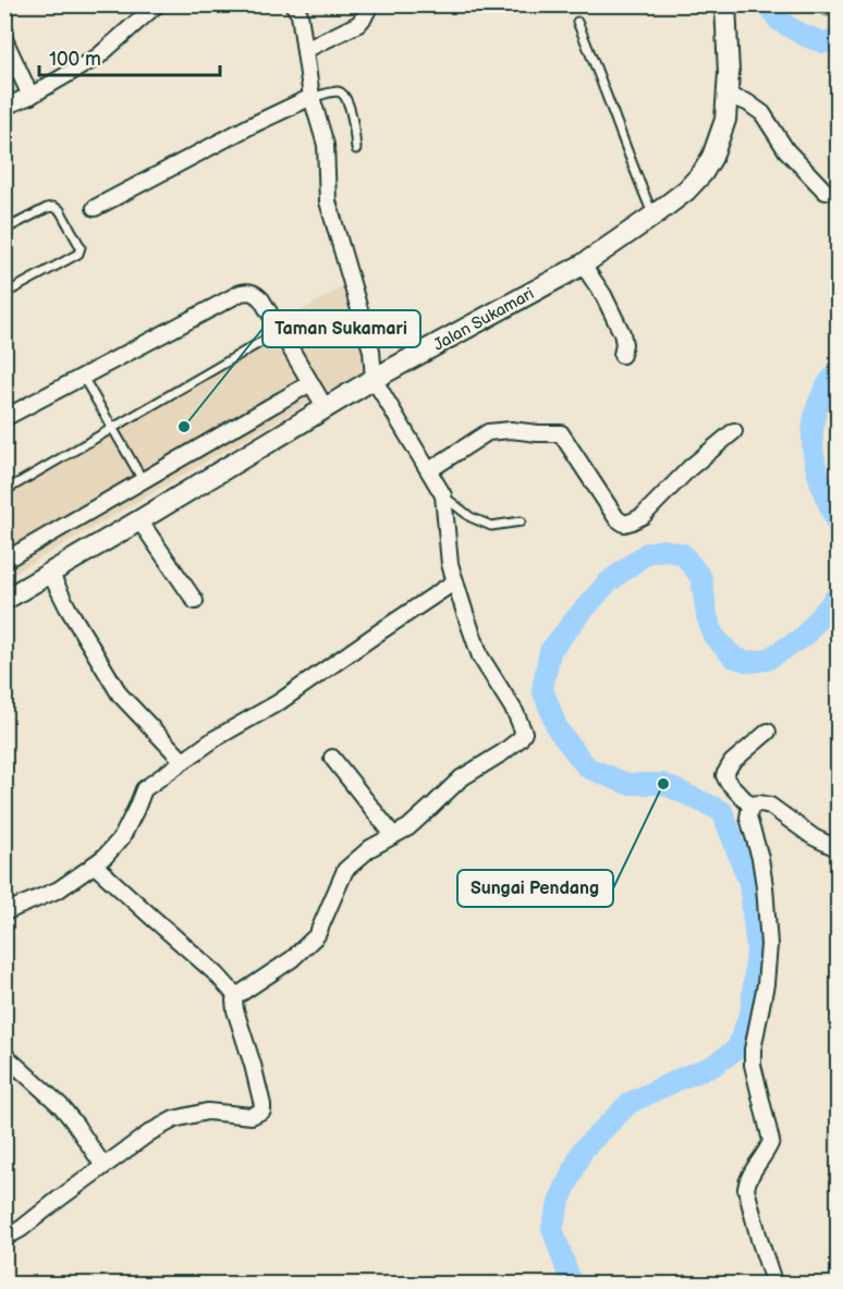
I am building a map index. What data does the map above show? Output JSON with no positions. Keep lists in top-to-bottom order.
{
  "streets": {
    "street": ["Jalan Sukamari"]
  },
  "places": ["Taman Sukamari", "Sungai Pendang"],
  "scale_bar": "100 m"
}
